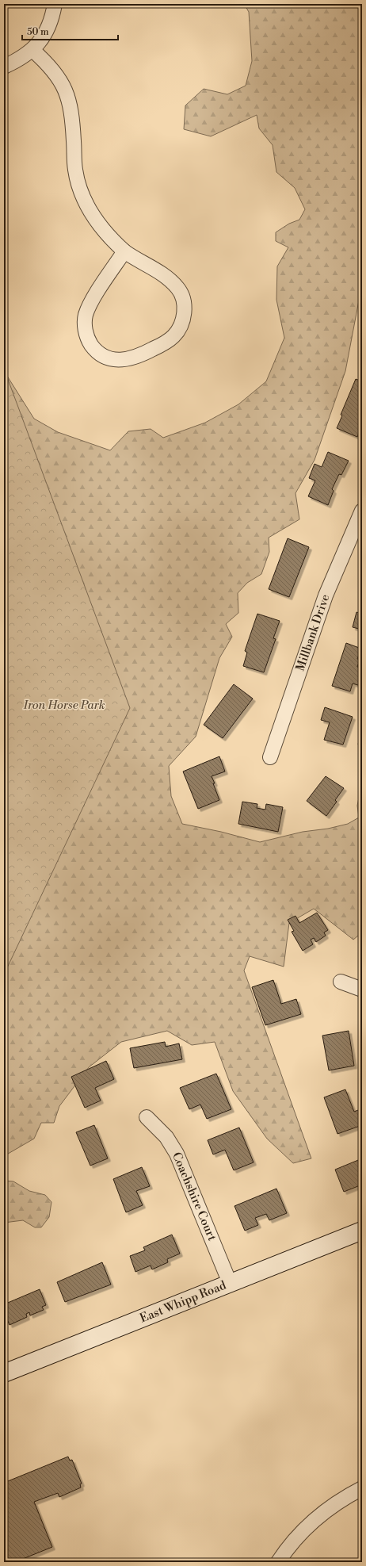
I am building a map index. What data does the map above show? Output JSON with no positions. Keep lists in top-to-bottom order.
{
  "streets": {
    "main road": ["East Whipp Road"],
    "street": ["Millbank Drive", "Coachshire Court"]
  },
  "crossings": [
    ["Coachshire Court", "East Whipp Road"]
  ],
  "parks": ["Iron Horse Park"],
  "scale_bar": "50 m"
}
